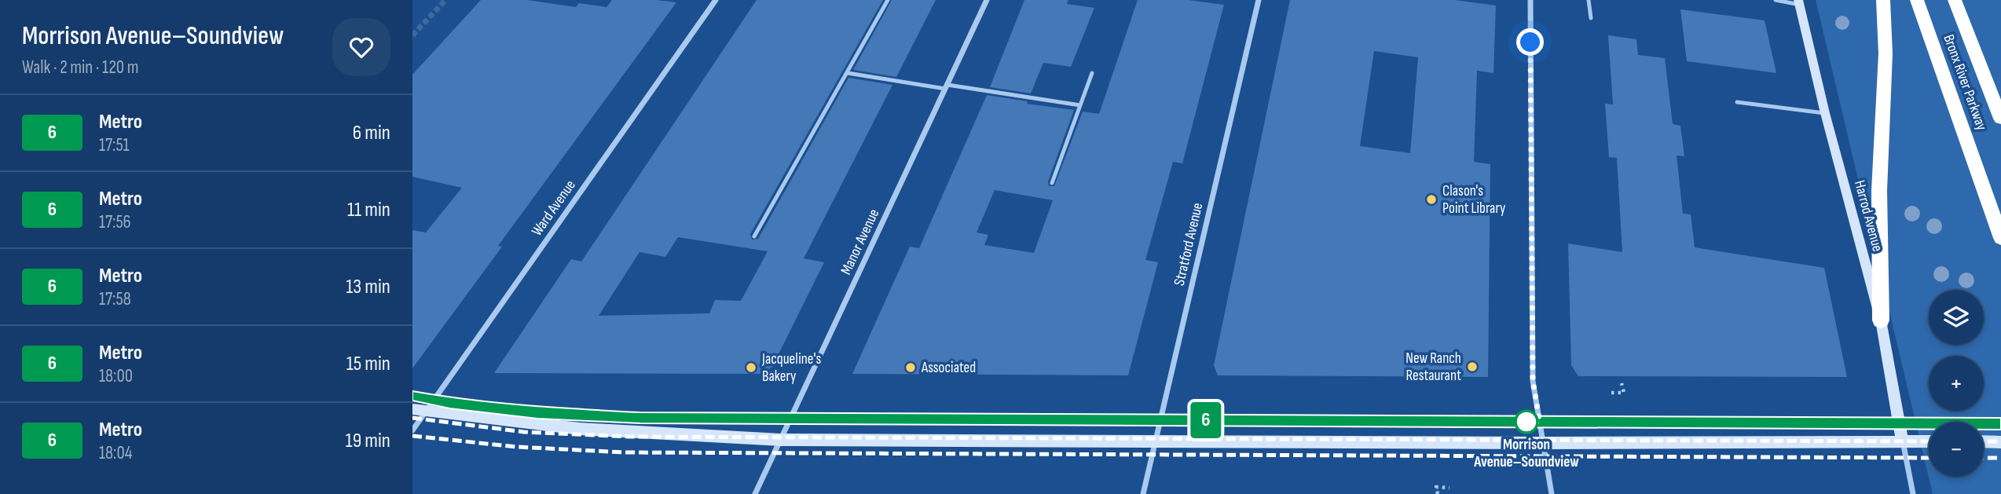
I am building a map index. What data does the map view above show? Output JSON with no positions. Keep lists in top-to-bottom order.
{
  "streets": {
    "highway": ["Bronx River Parkway"],
    "main road": ["Harrod Avenue"],
    "street": ["Ward Avenue", "Manor Avenue", "Stratford Avenue"]
  },
  "places": [
    "Clason's Point Library",
    "New Ranch Restaurant",
    "Jacqueline's Bakery",
    "Associated",
    "Morrison Avenue–Soundview"
  ],
  "lines": ["metro line 6"],
  "page": {
    "heading": ["Morrison Avenue–Soundview", "Walk · 2 min · 120 m"],
    "on_map": "6",
    "list": [
      {
        "mark": "6",
        "name": "Metro",
        "note": "17:51",
        "value": "6 min"
      },
      {
        "mark": "6",
        "name": "Metro",
        "note": "17:56",
        "value": "11 min"
      },
      {
        "mark": "6",
        "name": "Metro",
        "note": "17:58",
        "value": "13 min"
      },
      {
        "mark": "6",
        "name": "Metro",
        "note": "18:00",
        "value": "15 min"
      },
      {
        "mark": "6",
        "name": "Metro",
        "note": "18:04",
        "value": "19 min"
      }
    ],
    "map_buttons": ["+", "−"]
  }
}
